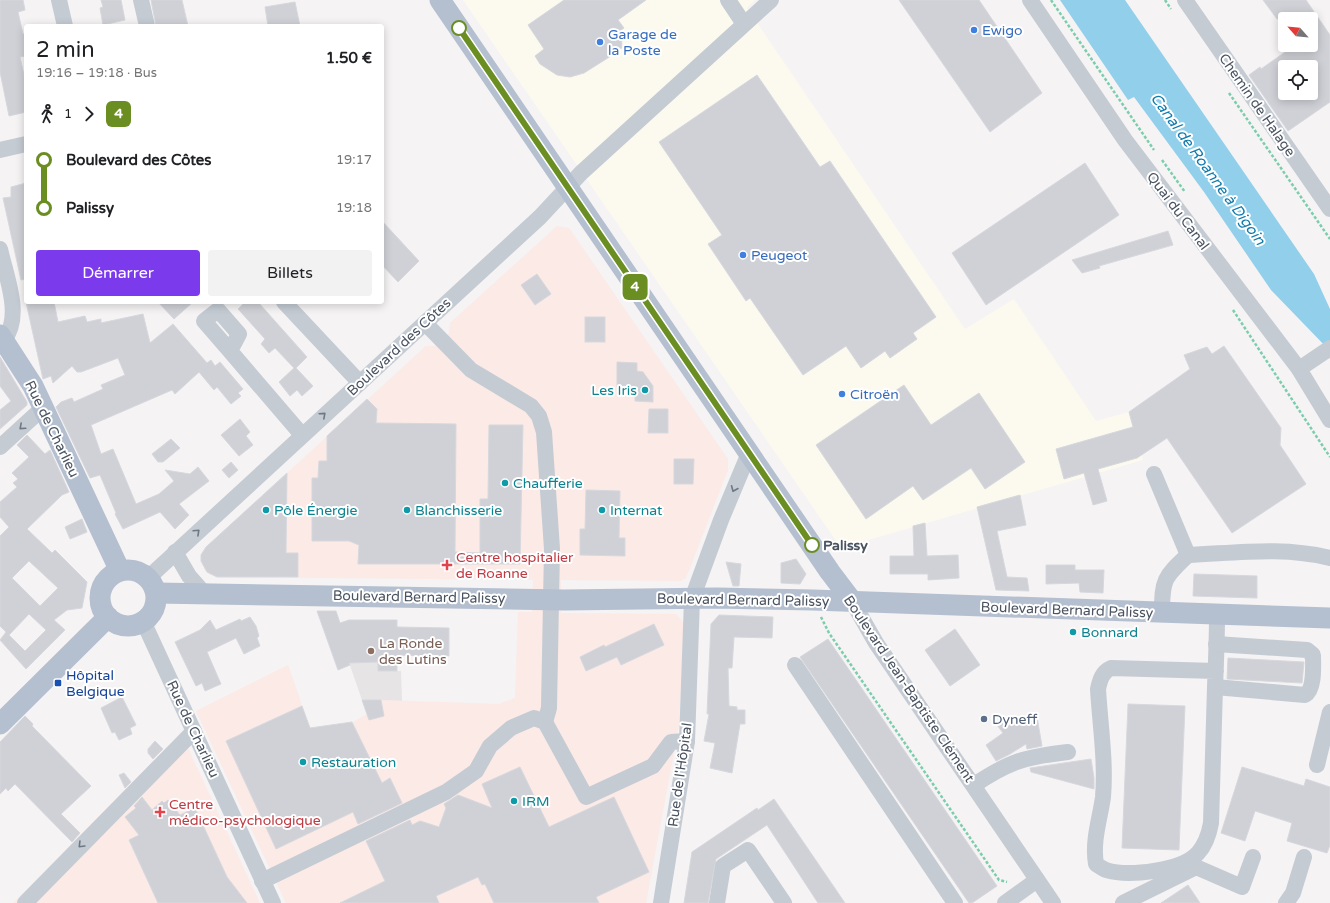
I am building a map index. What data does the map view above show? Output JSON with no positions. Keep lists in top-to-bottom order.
{
  "streets": {
    "main road": ["Rue de Charlieu", "Boulevard Bernard Palissy", "Boulevard Jean-Baptiste Clément"],
    "street": [
      "Chemin de Halage",
      "Quai du Canal",
      "Boulevard des Côtes",
      "Rue de l'Hôpital"
    ]
  },
  "crossings": [
    ["Boulevard des Côtes", "Rue de Charlieu"],
    ["Boulevard des Côtes", "Boulevard Bernard Palissy"],
    ["Boulevard des Côtes", "Boulevard Jean-Baptiste Clément"],
    ["Rue de Charlieu", "Boulevard Bernard Palissy"],
    ["Boulevard Bernard Palissy", "Boulevard Jean-Baptiste Clément"],
    ["Boulevard Bernard Palissy", "Rue de l'Hôpital"],
    ["Boulevard Jean-Baptiste Clément", "Rue de l'Hôpital"]
  ],
  "water": ["Canal de Roanne à Digoin"],
  "places": {
    "other": [
      "Ewigo",
      "Garage de la Poste",
      "Peugeot",
      "Les Iris",
      "Citroën",
      "Chaufferie",
      "Pôle Énergie",
      "Blanchisserie",
      "Internat",
      "Palissy",
      "Bonnard",
      "La Ronde des Lutins",
      "Dyneff",
      "Restauration",
      "IRM"
    ],
    "health": ["Centre hospitalier de Roanne", "Centre médico-psychologique"],
    "transit": ["Hôpital Belgique"]
  },
  "lines": ["bus line 4"],
  "north": "top left",
  "page": {
    "on_map": "4",
    "heading": ["2 min", "19:16 – 19:18 · Bus", "1.50 €"],
    "legs": ["1", "4"],
    "list": [
      {
        "name": "Boulevard des Côtes",
        "value": "19:17"
      },
      {
        "name": "Palissy",
        "value": "19:18"
      }
    ],
    "buttons": ["Démarrer", "Billets"]
  }
}
